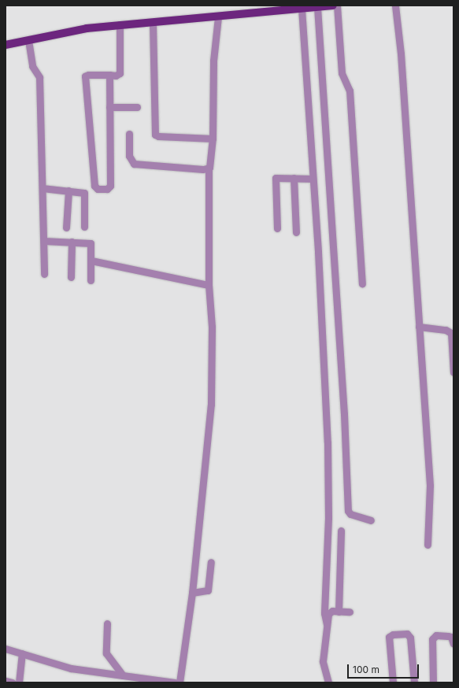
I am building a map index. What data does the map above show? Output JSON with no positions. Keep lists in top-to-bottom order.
{
  "scale_bar": "100 m"
}
